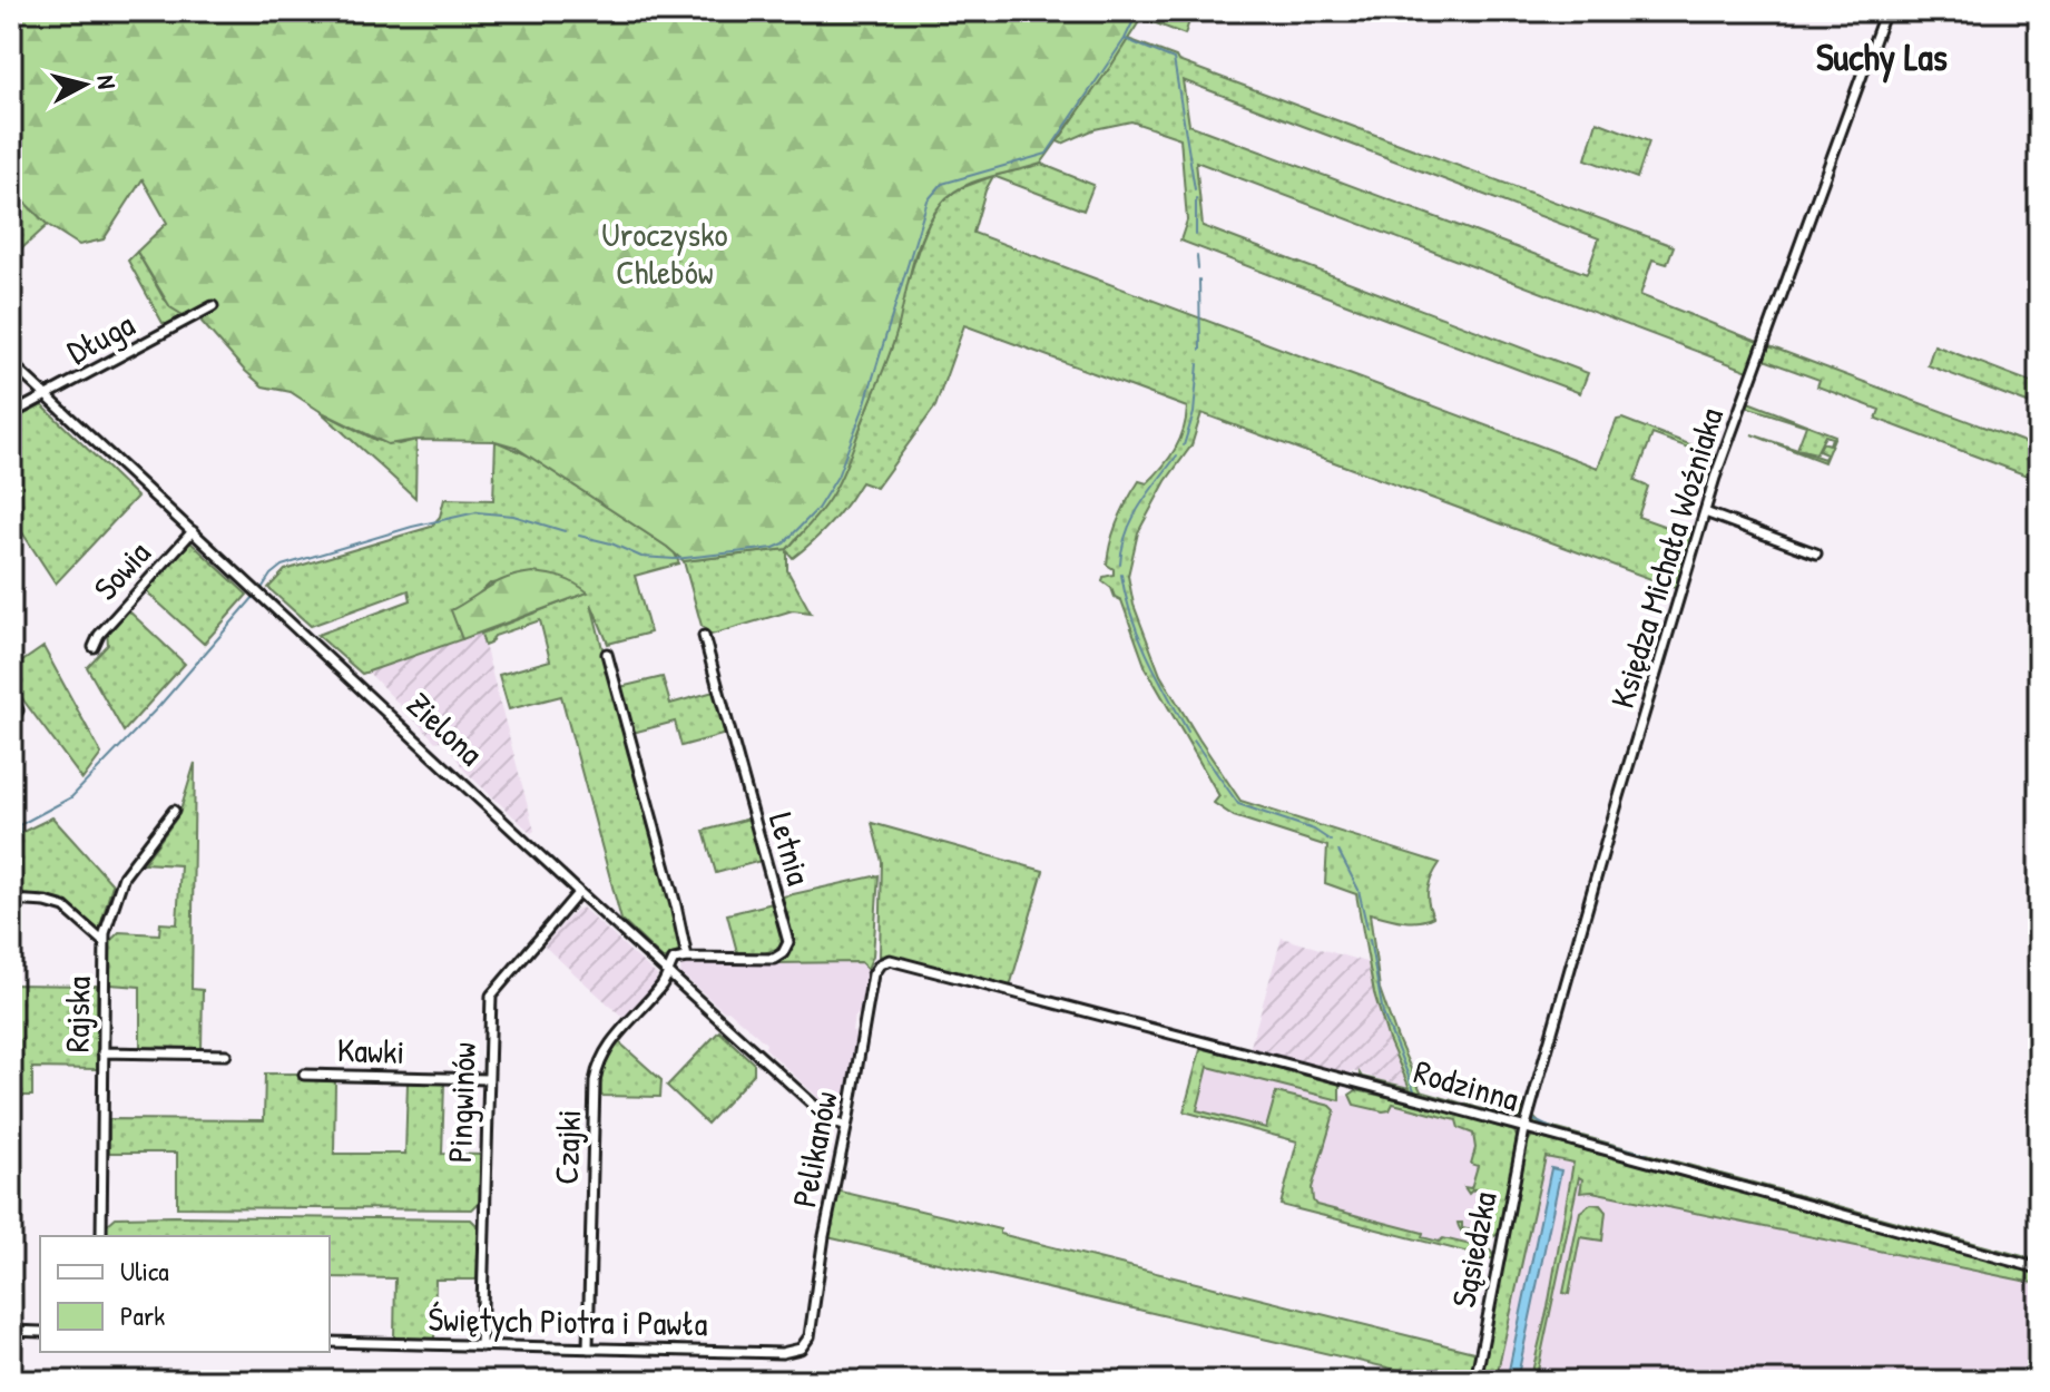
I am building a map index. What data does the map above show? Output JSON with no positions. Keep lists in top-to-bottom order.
{
  "streets": {
    "street": [
      "Długa",
      "Księdza Michała Woźniaka",
      "Sowia",
      "Zielona",
      "Letnia",
      "Rajska",
      "Kawki",
      "Rodzinna",
      "Pingwinów",
      "Czajki",
      "Pelikanów",
      "Sąsiedzka",
      "Świętych Piotra i Pawła"
    ]
  },
  "crossings": [
    ["Długa", "Zielona"],
    ["Księdza Michała Woźniaka", "Rodzinna"],
    ["Księdza Michała Woźniaka", "Sąsiedzka"],
    ["Sowia", "Zielona"],
    ["Zielona", "Pingwinów"],
    ["Zielona", "Czajki"],
    ["Zielona", "Pelikanów"],
    ["Kawki", "Pingwinów"],
    ["Rodzinna", "Pelikanów"],
    ["Rodzinna", "Sąsiedzka"],
    ["Pingwinów", "Świętych Piotra i Pawła"],
    ["Czajki", "Świętych Piotra i Pawła"],
    ["Pelikanów", "Świętych Piotra i Pawła"]
  ],
  "districts": ["Suchy Las"],
  "parks": ["Uroczysko Chlebów"],
  "legend": ["Ulica", "Park"],
  "north": "right"
}
